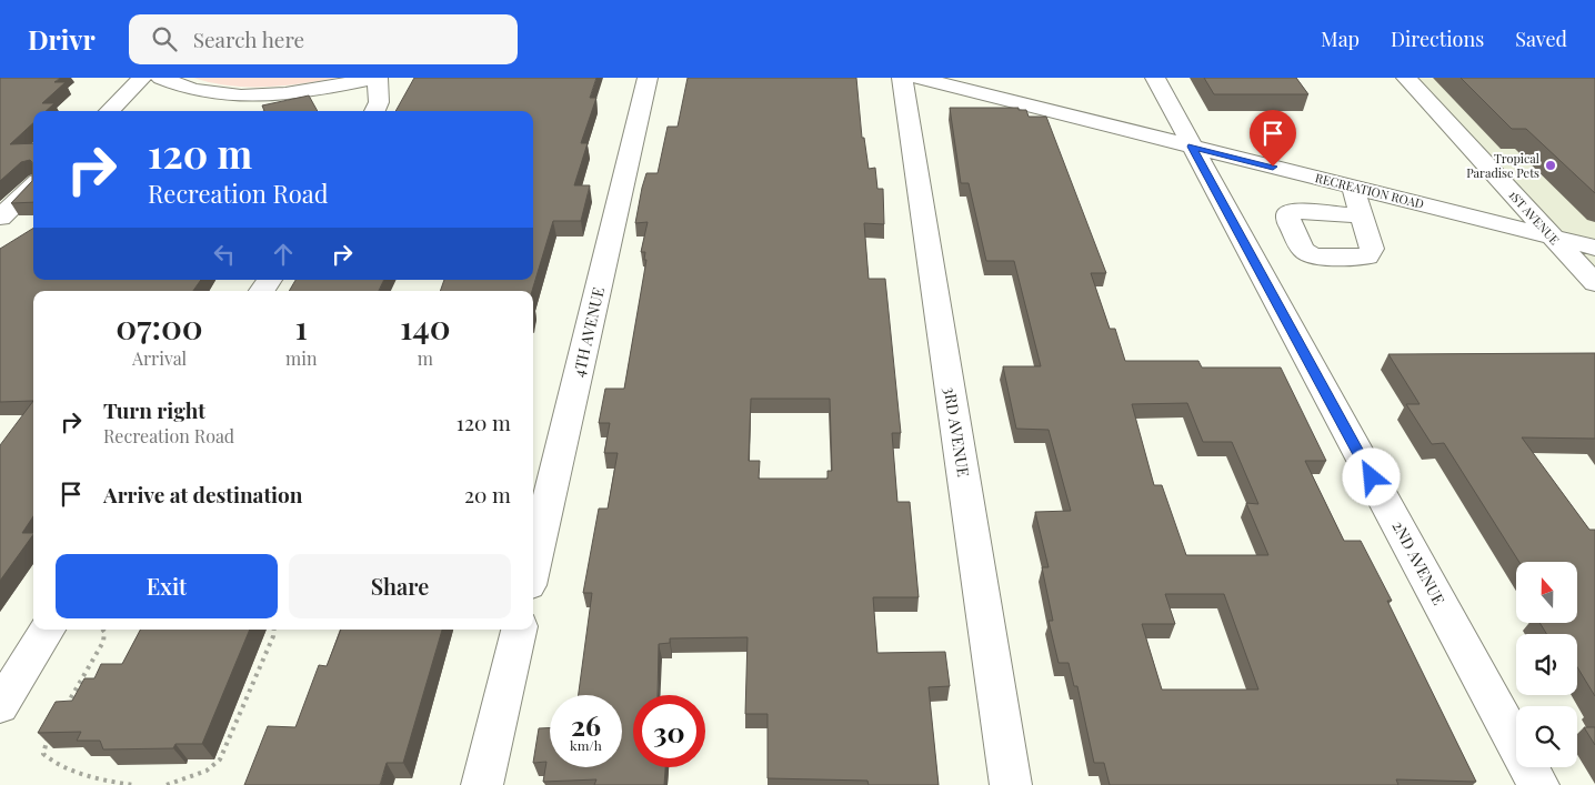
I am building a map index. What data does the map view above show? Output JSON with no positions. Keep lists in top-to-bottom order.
{
  "streets": {
    "street": [
      "RECREATION ROAD",
      "1ST AVENUE",
      "4TH AVENUE",
      "3RD AVENUE",
      "2ND AVENUE"
    ]
  },
  "crossings": [
    ["RECREATION ROAD", "1ST AVENUE"],
    ["RECREATION ROAD", "2ND AVENUE"]
  ],
  "places": ["Tropical Paradise Pets"],
  "north": "top",
  "page": {
    "header": "Drivr",
    "search": "Search here",
    "nav": ["Map", "Directions", "Saved"],
    "turn": ["120 m", "Recreation Road"],
    "eta": [
      "07:00",
      "Arrival",
      "1",
      "min",
      "140",
      "m"
    ],
    "list": [
      {
        "name": "Turn right",
        "note": "Recreation Road",
        "value": "120 m"
      },
      {
        "name": "Arrive at destination",
        "value": "20 m"
      }
    ],
    "buttons": ["Exit", "Share"],
    "speed": "26 km/h",
    "limit": "30"
  }
}
